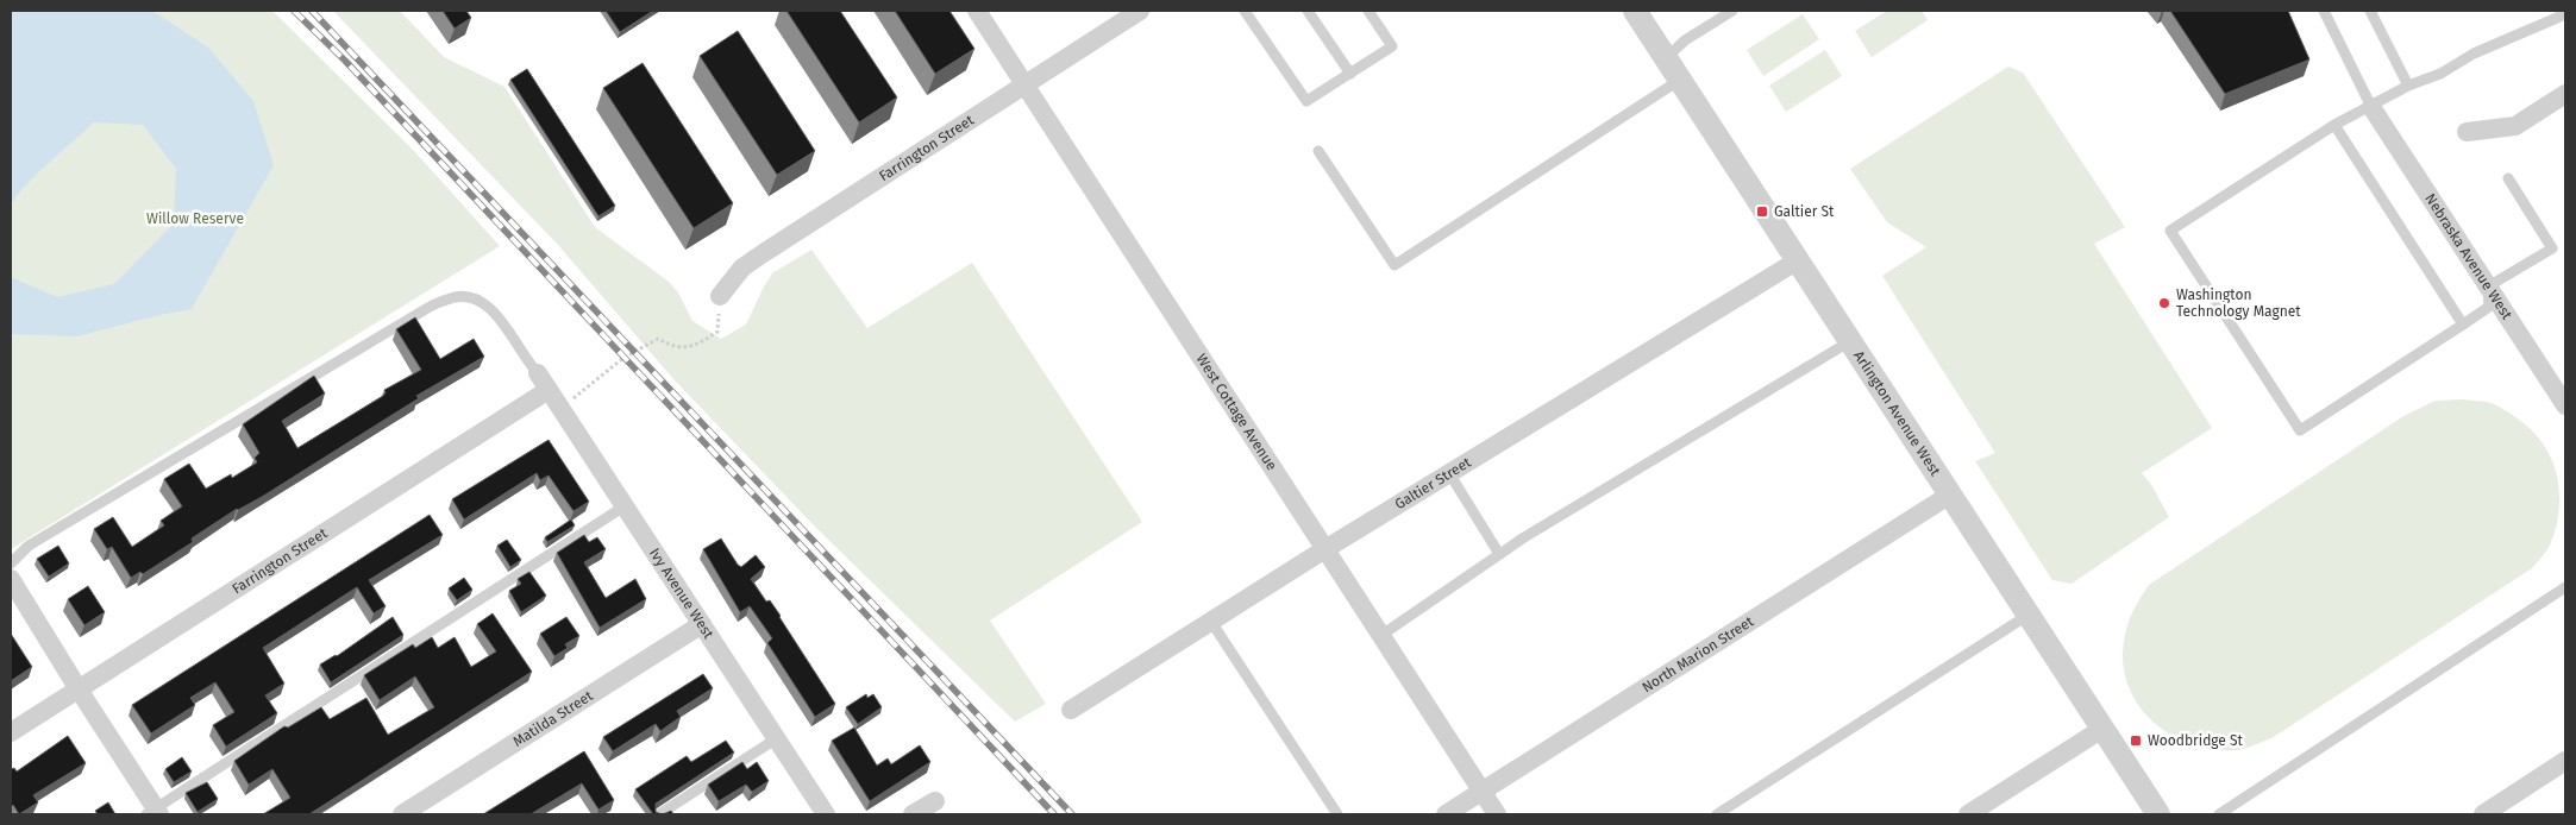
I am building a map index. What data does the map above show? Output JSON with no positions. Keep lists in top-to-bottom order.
{
  "streets": {
    "street": [
      "Farrington Street",
      "Nebraska Avenue West",
      "Arlington Avenue West",
      "West Cottage Avenue",
      "Galtier Street",
      "Ivy Avenue West",
      "North Marion Street",
      "Matilda Street"
    ]
  },
  "crossings": [
    ["Farrington Street", "West Cottage Avenue"],
    ["Farrington Street", "Ivy Avenue West"],
    ["Arlington Avenue West", "Galtier Street"],
    ["Arlington Avenue West", "North Marion Street"],
    ["West Cottage Avenue", "Galtier Street"],
    ["West Cottage Avenue", "North Marion Street"],
    ["Ivy Avenue West", "Matilda Street"]
  ],
  "parks": ["Willow Reserve"],
  "places": {
    "transit": ["Galtier St", "Woodbridge St"],
    "other": ["Washington Technology Magnet"]
  }
}
